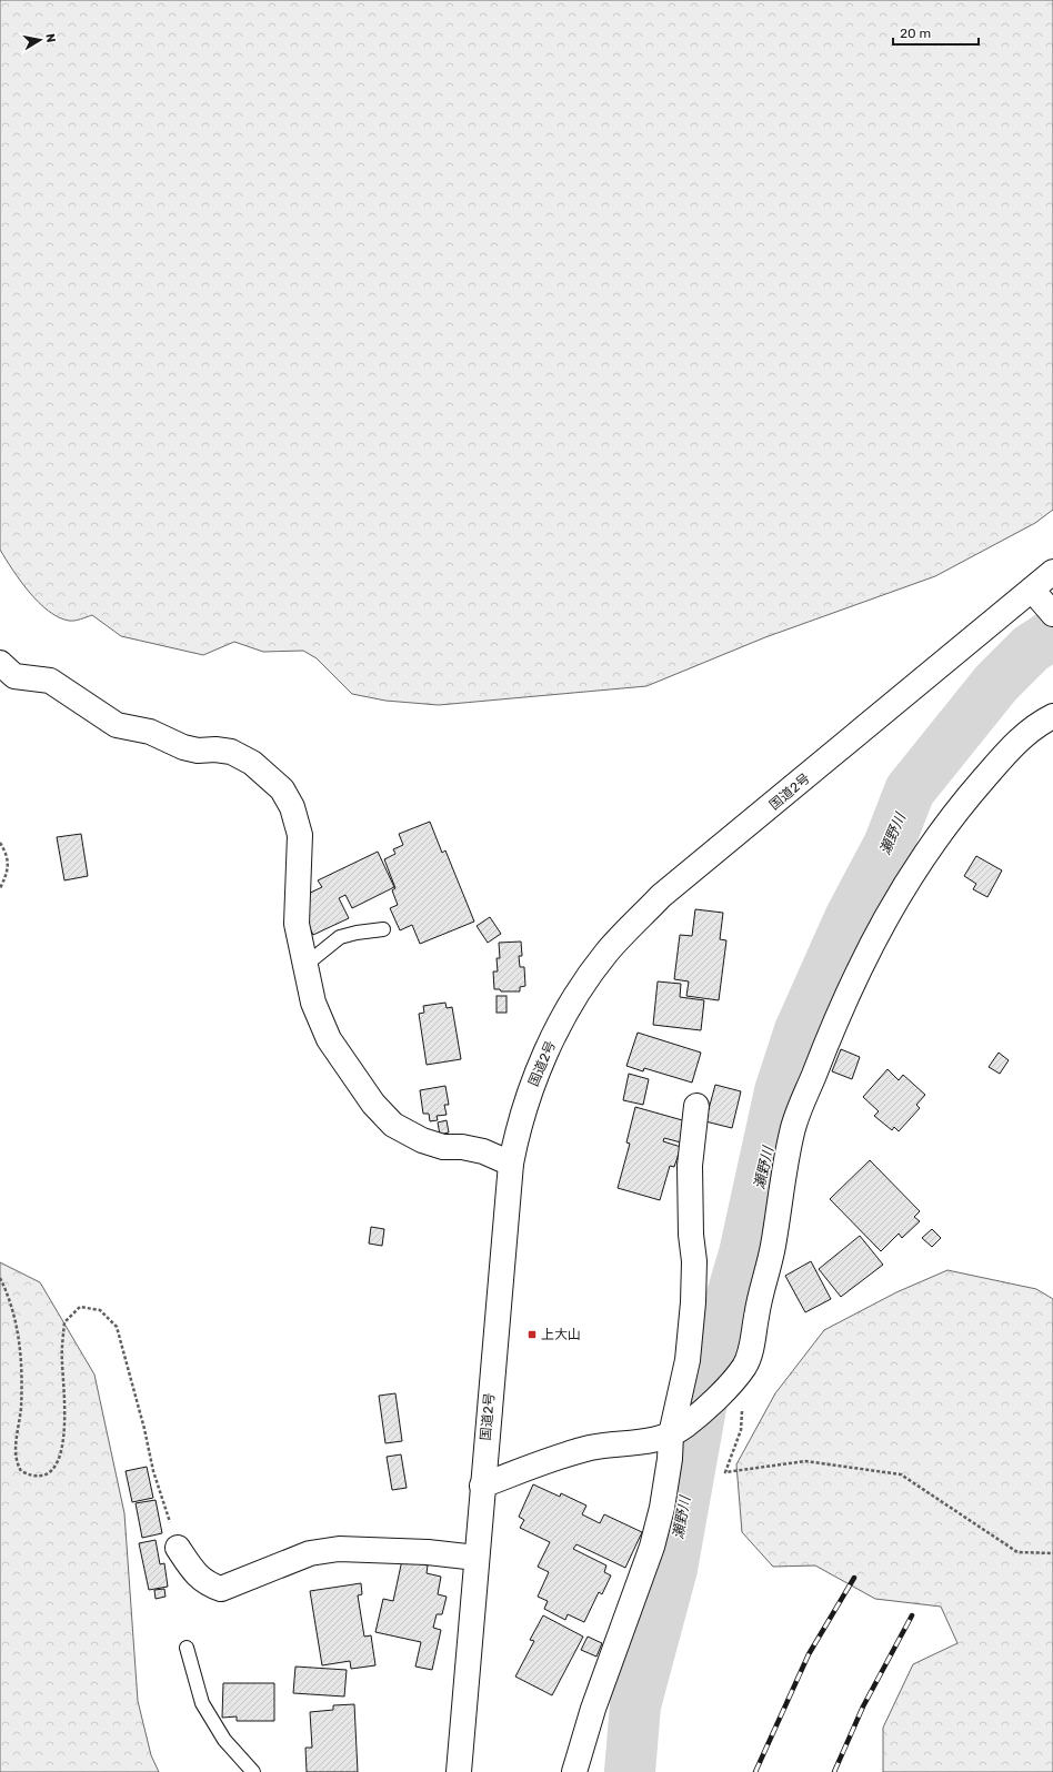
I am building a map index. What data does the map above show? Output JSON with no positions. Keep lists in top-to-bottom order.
{
  "streets": {
    "main road": ["国道2号"]
  },
  "water": ["瀬野川"],
  "places": {
    "transit": ["上大山"]
  },
  "scale_bar": "20 m",
  "north": "right"
}
